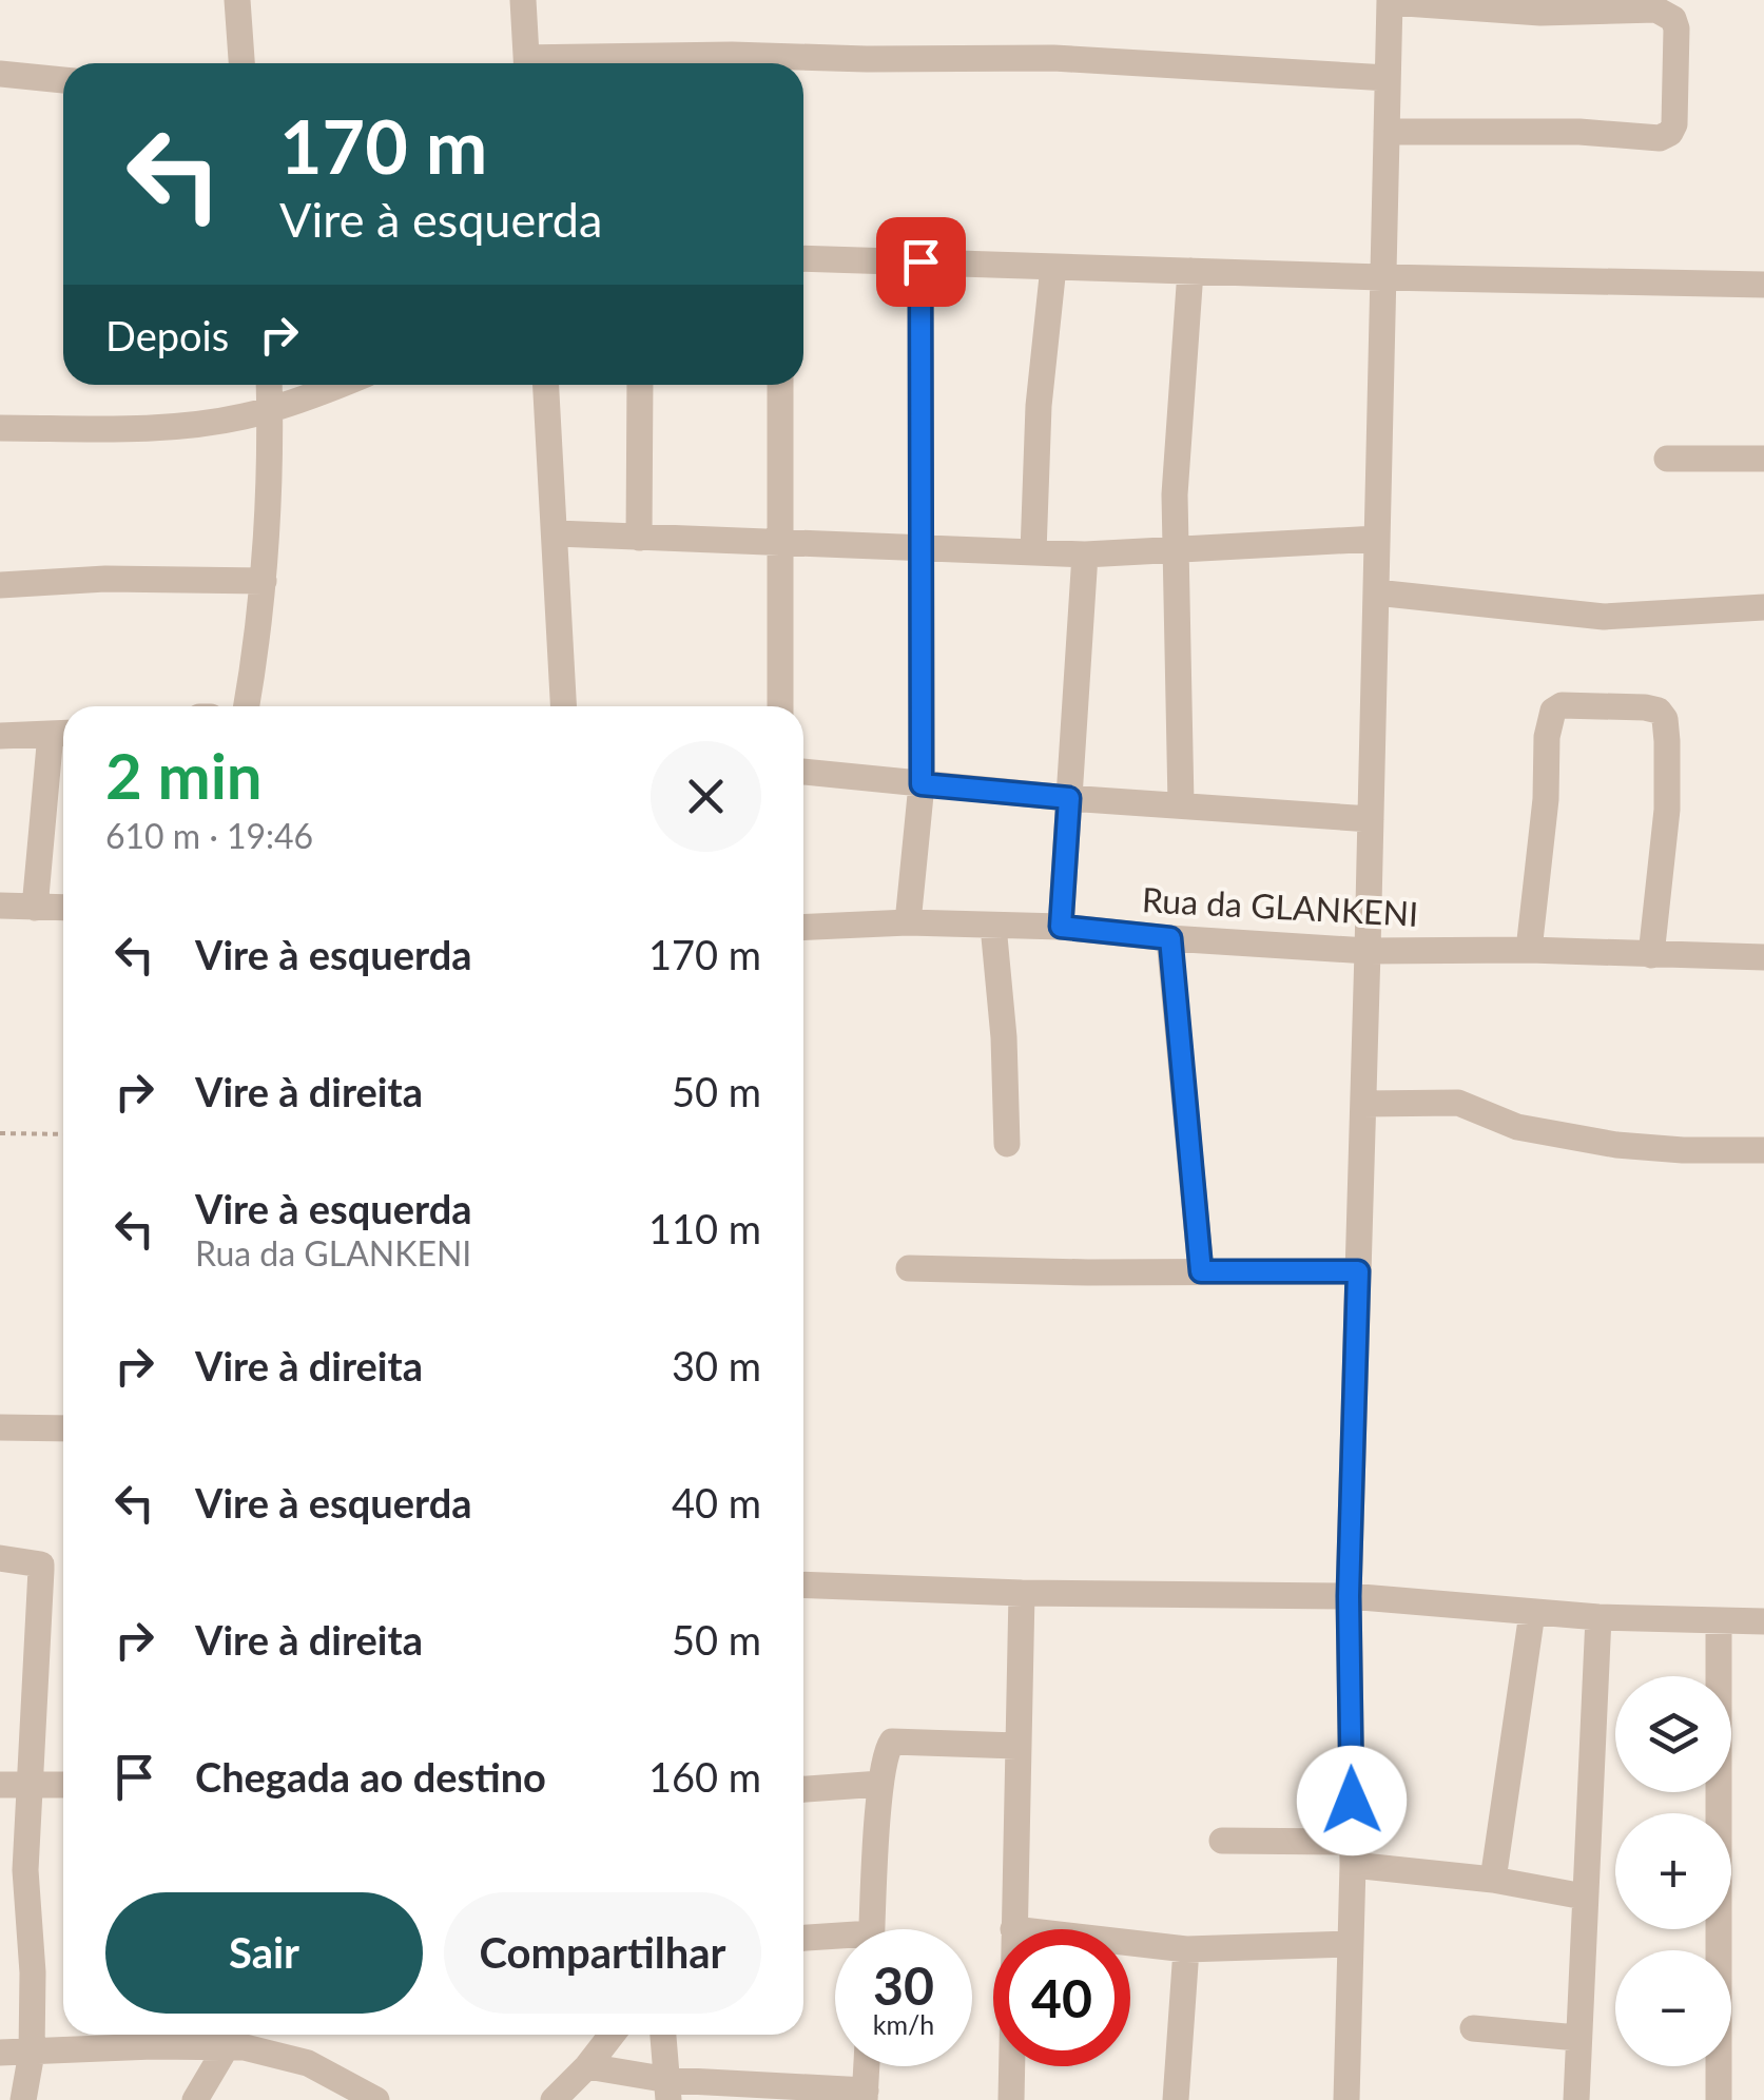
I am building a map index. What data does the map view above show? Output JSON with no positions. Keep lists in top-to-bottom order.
{
  "streets": {
    "street": ["Rua da GLANKENI"]
  },
  "page": {
    "turn": ["170 m", "Vire à esquerda"],
    "then": "Depois",
    "heading": ["2 min", "610 m · 19:46"],
    "list": [
      {
        "name": "Vire à esquerda",
        "value": "170 m"
      },
      {
        "name": "Vire à direita",
        "value": "50 m"
      },
      {
        "name": "Vire à esquerda",
        "note": "Rua da GLANKENI",
        "value": "110 m"
      },
      {
        "name": "Vire à direita",
        "value": "30 m"
      },
      {
        "name": "Vire à esquerda",
        "value": "40 m"
      },
      {
        "name": "Vire à direita",
        "value": "50 m"
      },
      {
        "name": "Chegada ao destino",
        "value": "160 m"
      }
    ],
    "map_buttons": ["+", "−"],
    "buttons": ["Sair", "Compartilhar"],
    "speed": "30 km/h",
    "limit": "40"
  }
}
